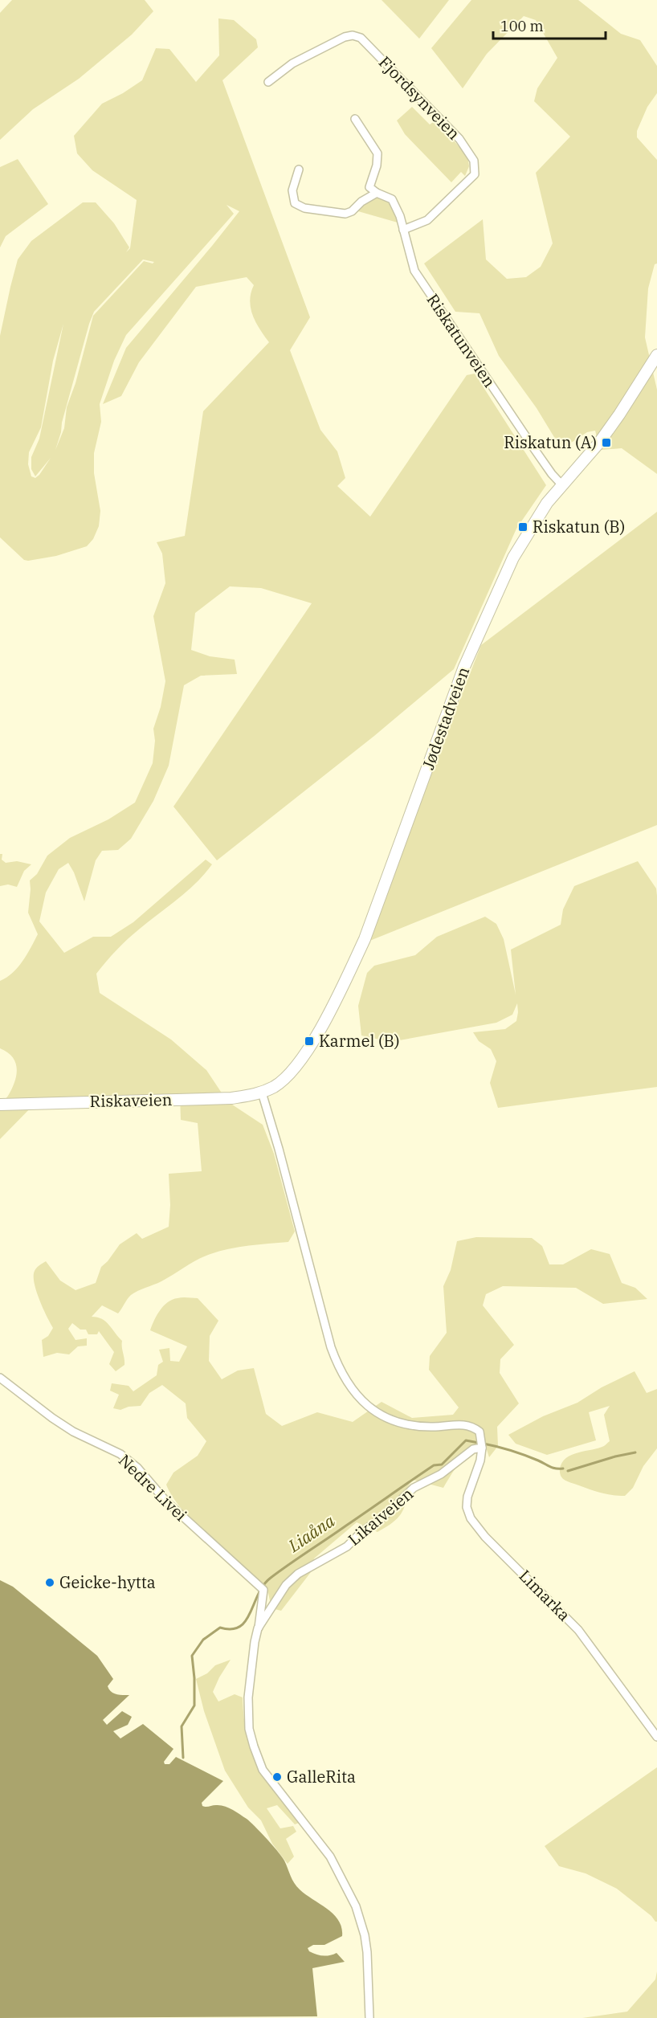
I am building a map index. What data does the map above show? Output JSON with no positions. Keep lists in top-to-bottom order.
{
  "streets": {
    "main road": ["Jødestadveien", "Riskaveien"],
    "street": [
      "Fjordsynveien",
      "Riskatunveien",
      "Nedre Livei",
      "Likaiveien",
      "Limarka"
    ]
  },
  "crossings": [
    ["Fjordsynveien", "Riskatunveien"],
    ["Riskatunveien", "Jødestadveien"],
    ["Jødestadveien", "Riskaveien"],
    ["Nedre Livei", "Likaiveien"],
    ["Likaiveien", "Limarka"]
  ],
  "water": ["Liaåna"],
  "places": {
    "transit": ["Riskatun (A)", "Riskatun (B)", "Karmel (B)"],
    "other": ["Geicke-hytta", "GalleRita"]
  },
  "scale_bar": "100 m"
}
